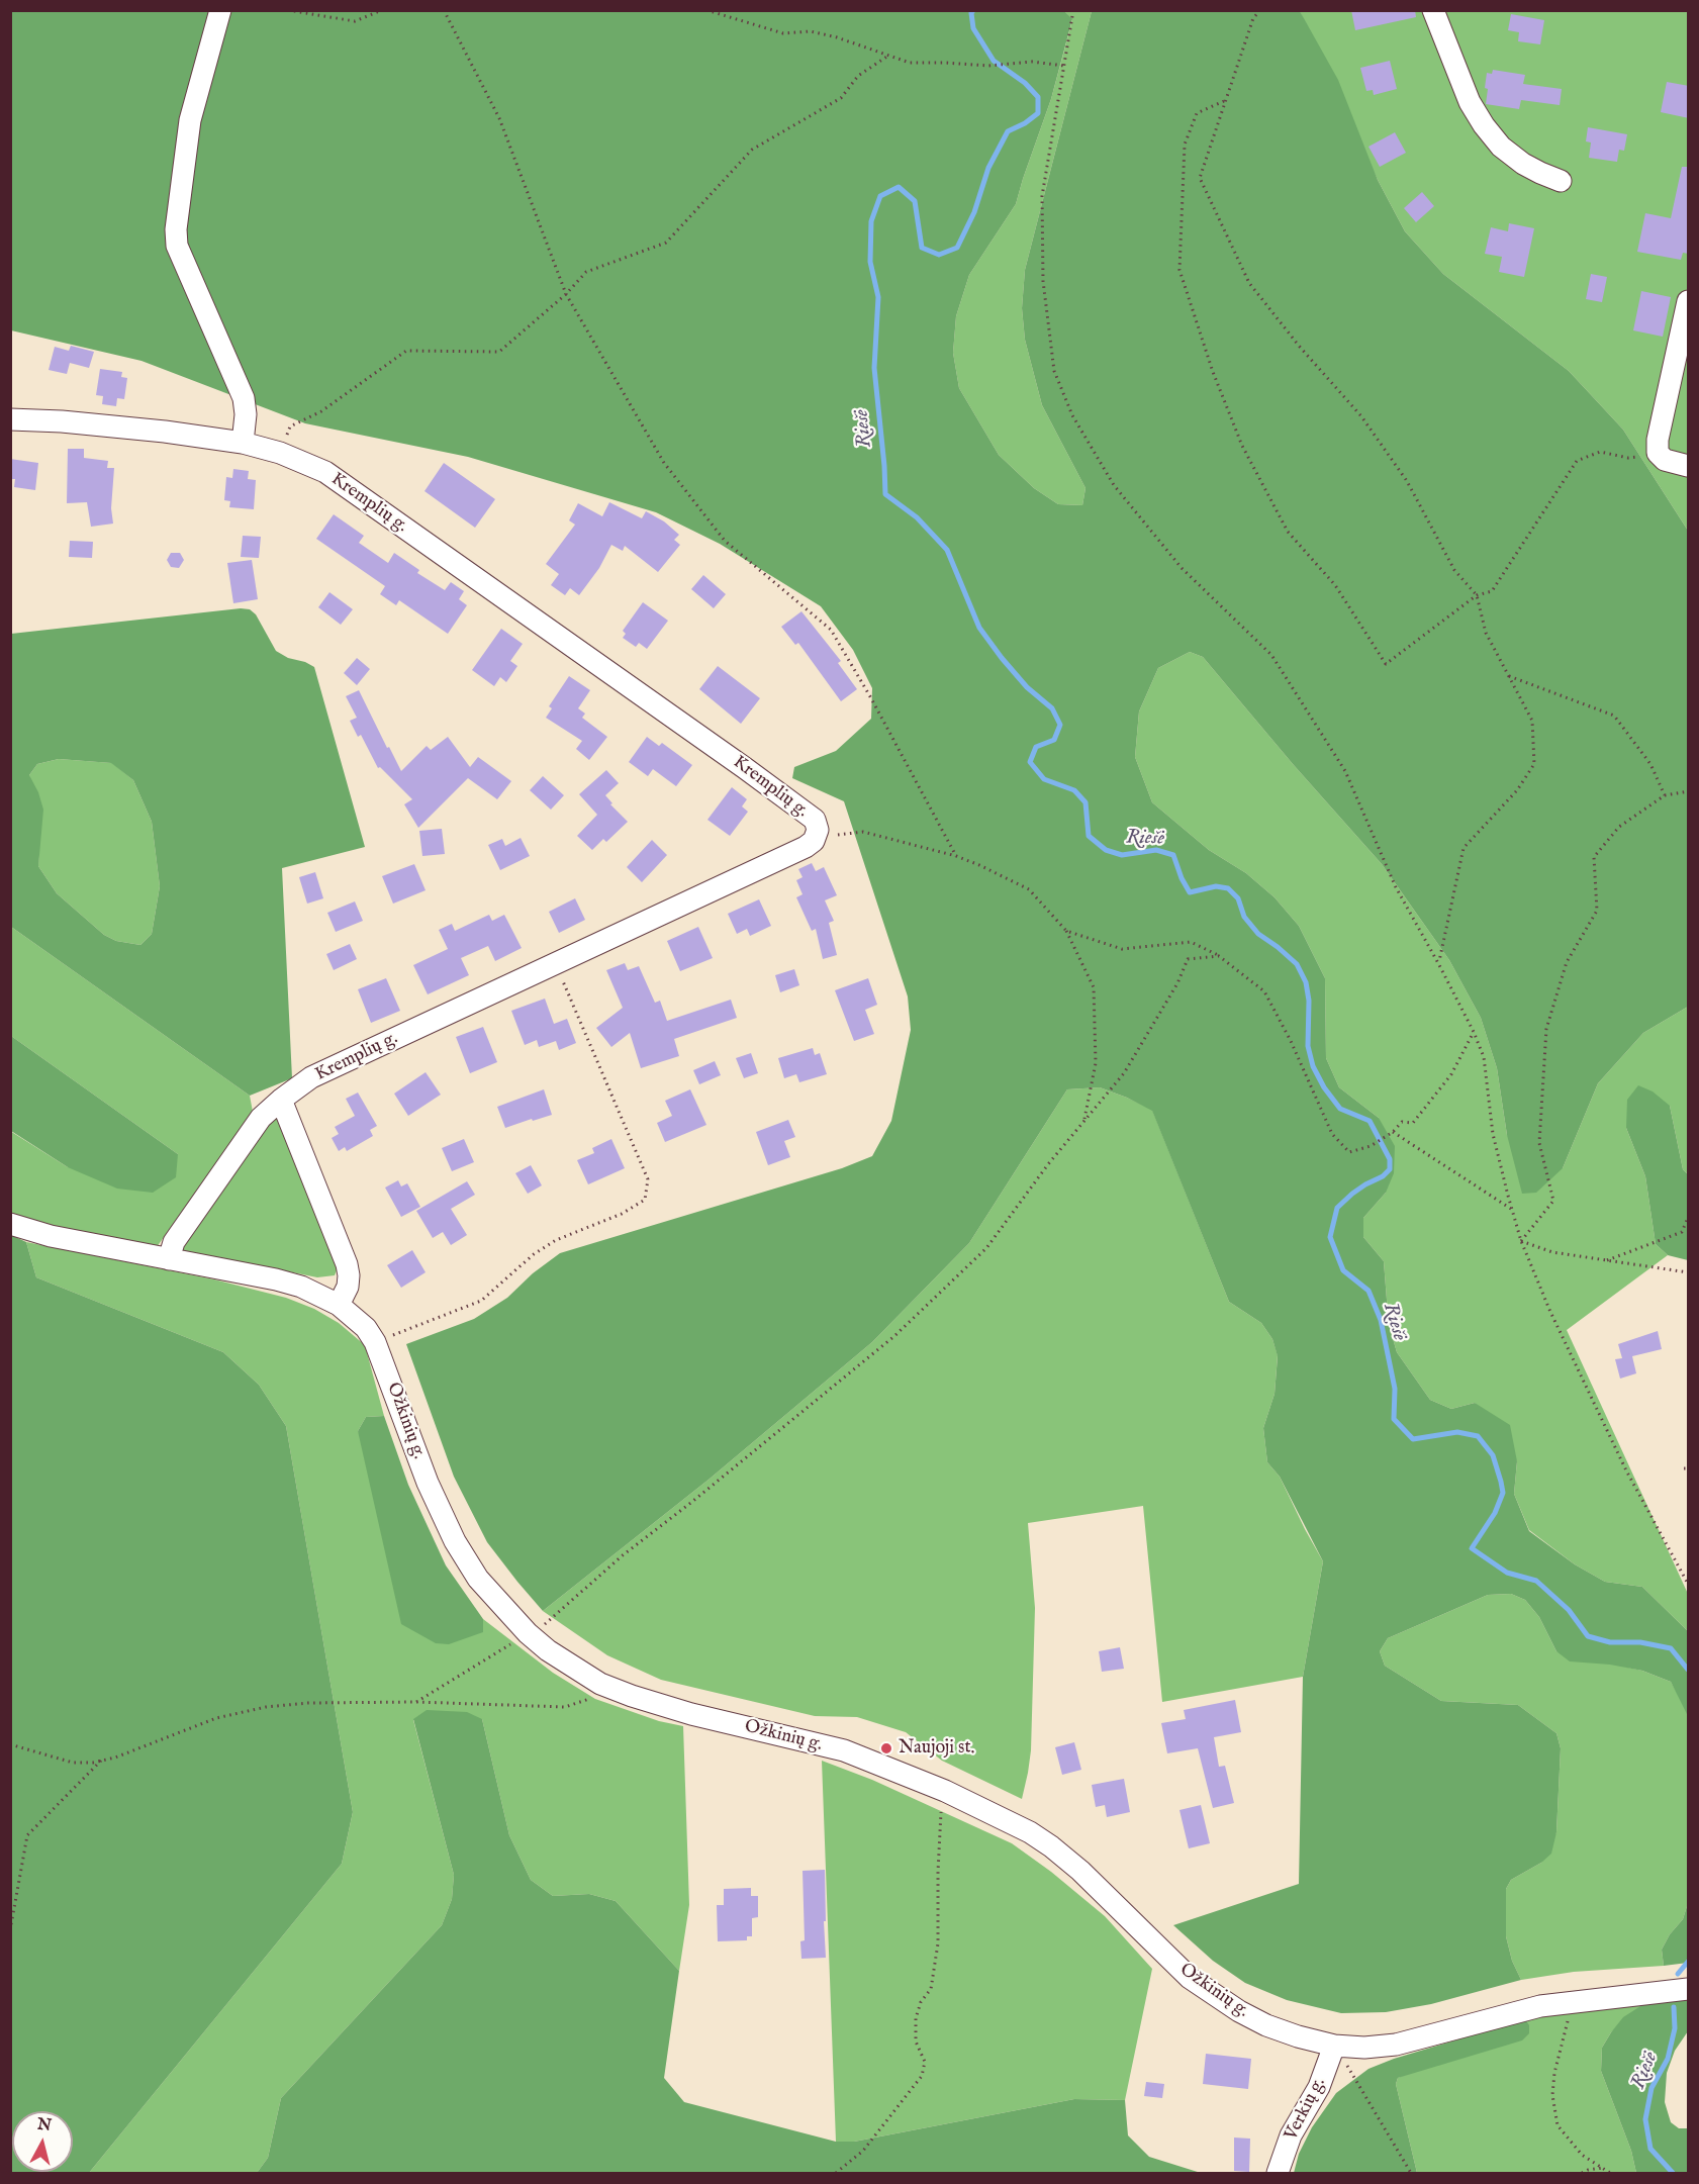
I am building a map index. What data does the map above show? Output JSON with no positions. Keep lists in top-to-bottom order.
{
  "streets": {
    "street": ["Kremplių g.", "Ožkinių g.", "Verkių g."]
  },
  "crossings": [
    ["Kremplių g.", "Ožkinių g."],
    ["Ožkinių g.", "Verkių g."]
  ],
  "water": ["Riešė"],
  "places": ["Naujoji st."],
  "north": "top"
}
